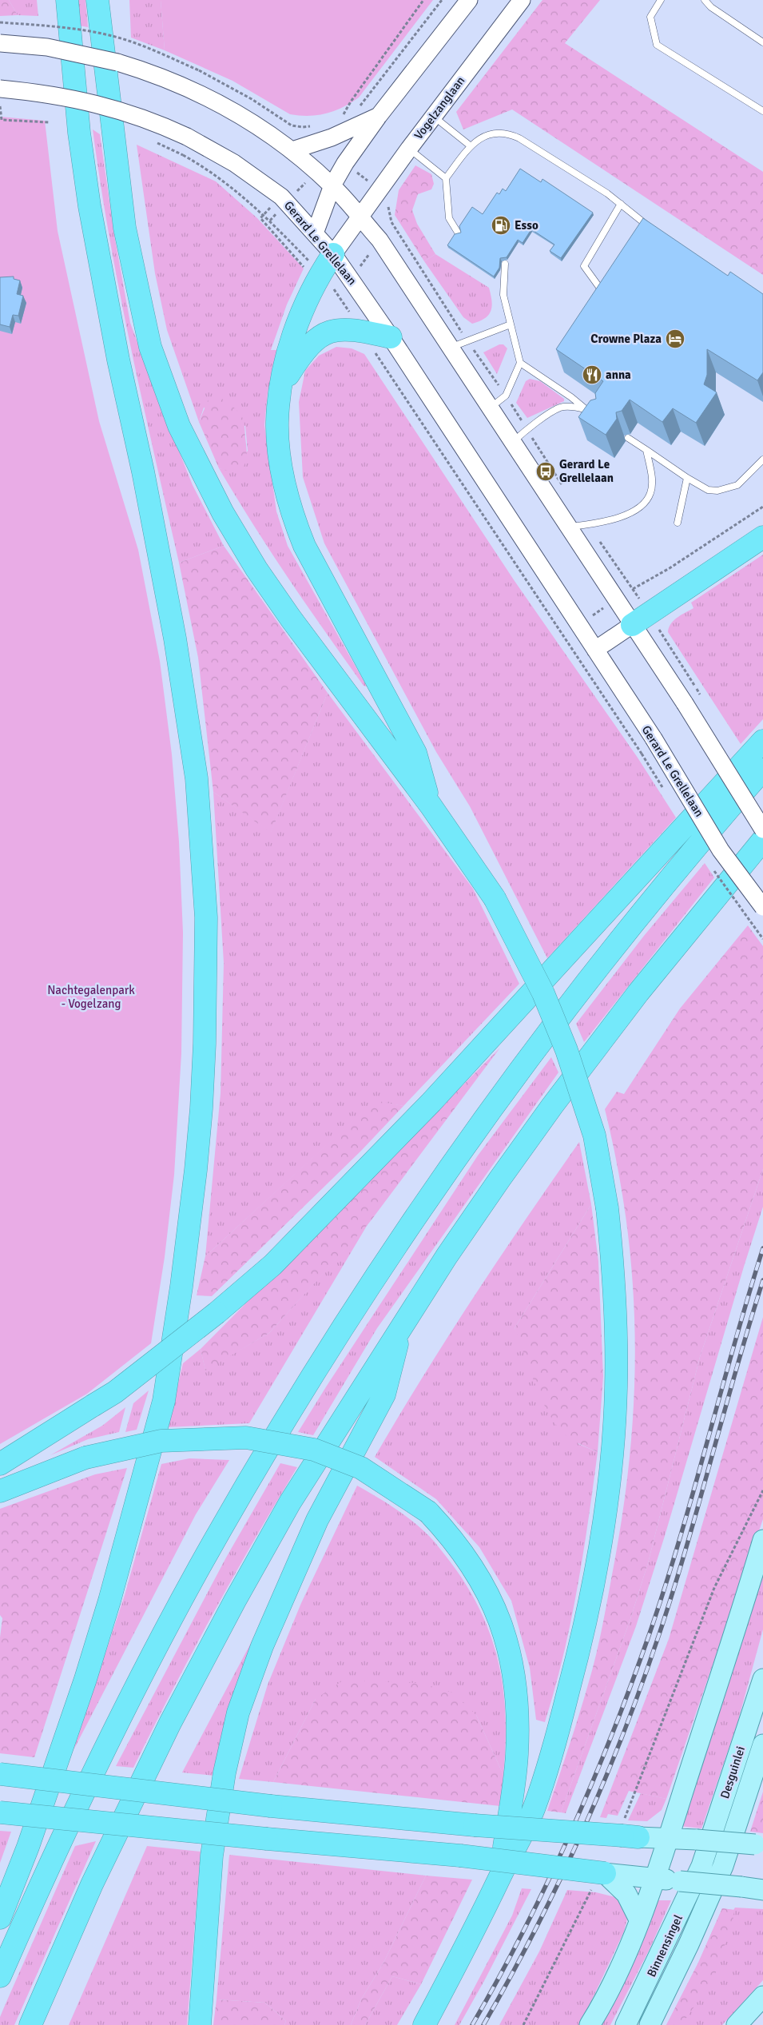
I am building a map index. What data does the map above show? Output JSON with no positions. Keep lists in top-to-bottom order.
{
  "streets": {
    "main road": ["Desguinlei", "Binnensingel"],
    "street": ["Vogelzanglaan", "Gerard Le Grellelaan"]
  },
  "crossings": [
    ["Vogelzanglaan", "Gerard Le Grellelaan"],
    ["Desguinlei", "Binnensingel"]
  ],
  "parks": ["Nachtegalenpark - Vogelzang"],
  "places": {
    "fuel station": ["Esso"],
    "hotel": ["Crowne Plaza"],
    "restaurant": ["anna"],
    "bus stop": ["Gerard Le Grellelaan"]
  }
}
